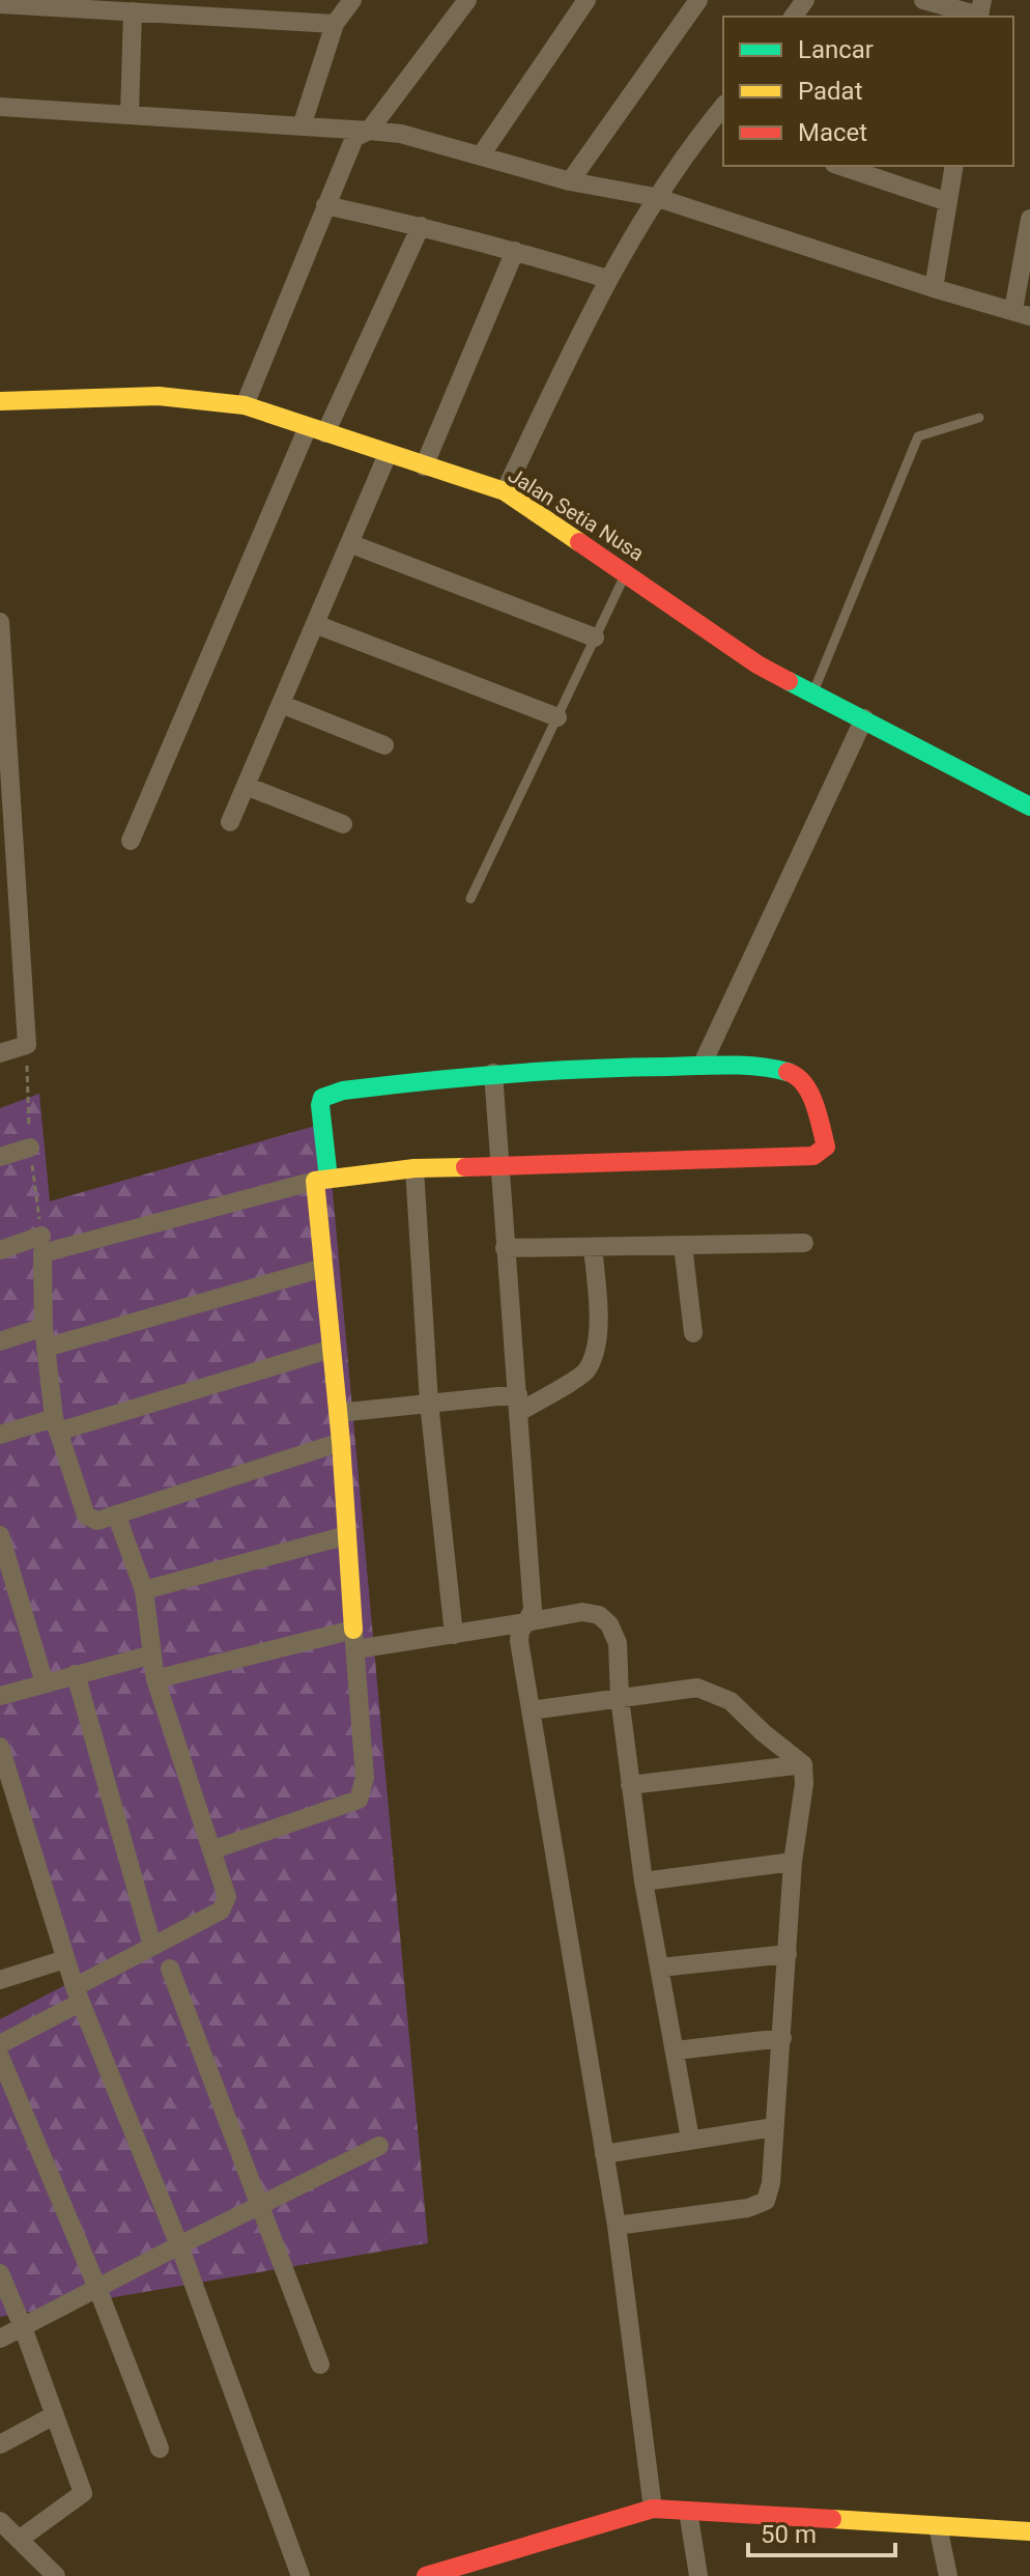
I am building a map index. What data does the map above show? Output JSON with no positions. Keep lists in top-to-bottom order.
{
  "streets": {
    "street": ["Jalan Setia Nusa"]
  },
  "legend": ["Lancar", "Padat", "Macet"],
  "scale_bar": "50 m"
}
